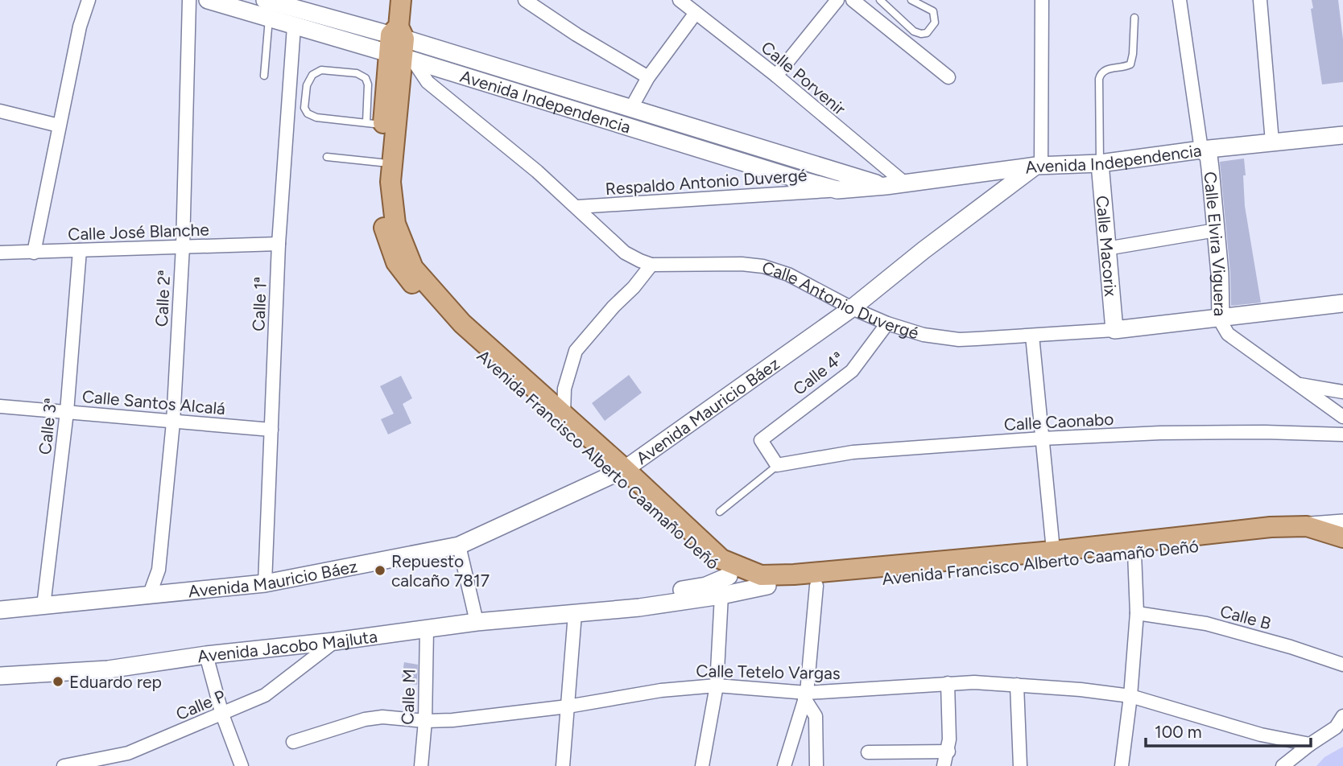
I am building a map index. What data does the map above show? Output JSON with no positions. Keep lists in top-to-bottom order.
{
  "streets": {
    "main road": [
      "Avenida Independencia",
      "Calle Elvira Viguera",
      "Calle Macorix",
      "Calle Antonio Duvergé",
      "Avenida Mauricio Báez",
      "Avenida Francisco Alberto Caamaño Deñó",
      "Avenida Jacobo Majluta"
    ],
    "street": [
      "Calle Porvenir",
      "Respaldo Antonio Duvergé",
      "Calle José Blanche",
      "Calle 2ª",
      "Calle 1ª",
      "Calle 4ª",
      "Calle Santos Alcalá",
      "Calle Caonabo",
      "Calle 3ª",
      "Calle B",
      "Calle Tetelo Vargas",
      "Calle M",
      "Calle P"
    ]
  },
  "crossings": [
    ["Calle Porvenir", "Avenida Independencia"],
    ["Avenida Independencia", "Respaldo Antonio Duvergé"],
    ["Avenida Independencia", "Calle Elvira Viguera"],
    ["Avenida Independencia", "Calle Macorix"],
    ["Avenida Independencia", "Calle Antonio Duvergé"],
    ["Avenida Independencia", "Calle 1ª"],
    ["Avenida Independencia", "Avenida Mauricio Báez"],
    ["Avenida Independencia", "Avenida Francisco Alberto Caamaño Deñó"],
    ["Respaldo Antonio Duvergé", "Calle Antonio Duvergé"],
    ["Calle José Blanche", "Calle 2ª"],
    ["Calle José Blanche", "Calle 1ª"],
    ["Calle José Blanche", "Calle 3ª"],
    ["Calle Elvira Viguera", "Calle Antonio Duvergé"],
    ["Calle Macorix", "Calle Antonio Duvergé"],
    ["Calle 2ª", "Calle Santos Alcalá"],
    ["Calle 2ª", "Avenida Mauricio Báez"],
    ["Calle Antonio Duvergé", "Calle 4ª"],
    ["Calle Antonio Duvergé", "Avenida Mauricio Báez"],
    ["Calle Antonio Duvergé", "Avenida Francisco Alberto Caamaño Deñó"],
    ["Calle 1ª", "Calle Santos Alcalá"],
    ["Calle 1ª", "Avenida Mauricio Báez"],
    ["Calle 4ª", "Calle Caonabo"],
    ["Calle Santos Alcalá", "Calle 3ª"],
    ["Avenida Mauricio Báez", "Calle 3ª"],
    ["Avenida Mauricio Báez", "Avenida Francisco Alberto Caamaño Deñó"],
    ["Avenida Francisco Alberto Caamaño Deñó", "Avenida Jacobo Majluta"],
    ["Avenida Jacobo Majluta", "Calle M"],
    ["Avenida Jacobo Majluta", "Calle P"],
    ["Calle Tetelo Vargas", "Calle M"]
  ],
  "places": ["Repuesto calcaño 7817", "Eduardo rep"],
  "scale_bar": "100 m"
}
